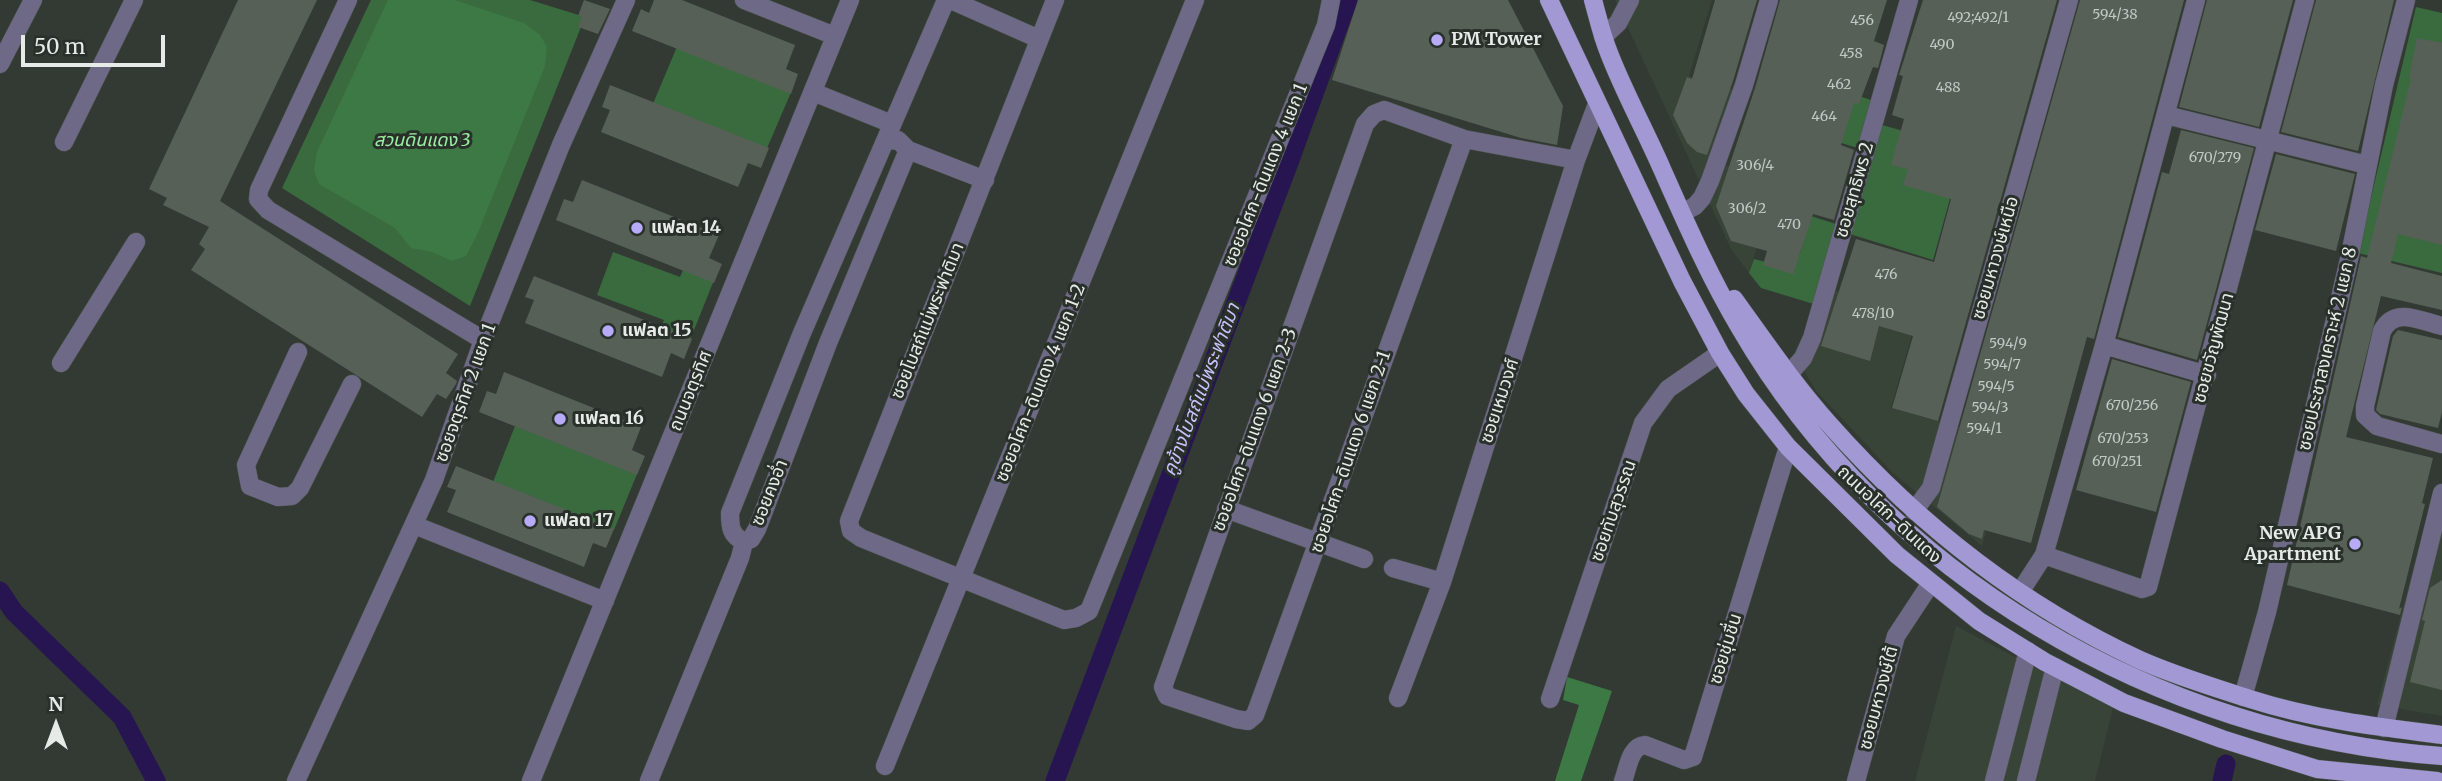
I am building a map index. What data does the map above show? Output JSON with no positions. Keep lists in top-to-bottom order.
{
  "streets": {
    "main road": ["ถนนอโศก-ดินแดง"],
    "street": [
      "ซอยอโศก-ดินแดง 4 แยก 1",
      "ซอยสุทธิพร 2",
      "ซอยมหาวงษ์เหนือ",
      "ซอยโบสถ์แม่พระฟาติมา",
      "ซอยขวัญพัฒนา",
      "ซอยประชาสงเคราะห์ 2 แยก 8",
      "ซอยอโศก-ดินแดง 4 แยก 1-2",
      "ถนนจตุรทิศ",
      "ซอยจตุรทิศ 2 แยก 1",
      "ซอยเหมวงศ์",
      "ซอยอโศก-ดินแดง 6 แยก 2-3",
      "ซอยอโศก-ดินแดง 6 แยก 2-1",
      "ซอยคงอ่ำ",
      "ซอยทับสุวรรณ",
      "ซอยชุ่มชื่น",
      "ซอยมหาวงษ์ใต้"
    ]
  },
  "crossings": [
    ["ซอยอโศก-ดินแดง 4 แยก 1", "ซอยโบสถ์แม่พระฟาติมา"],
    ["ซอยอโศก-ดินแดง 4 แยก 1", "ซอยอโศก-ดินแดง 4 แยก 1-2"],
    ["ซอยสุทธิพร 2", "ถนนอโศก-ดินแดง"],
    ["ซอยมหาวงษ์เหนือ", "ถนนอโศก-ดินแดง"],
    ["ซอยโบสถ์แม่พระฟาติมา", "ซอยอโศก-ดินแดง 4 แยก 1-2"],
    ["ซอยประชาสงเคราะห์ 2 แยก 8", "ถนนอโศก-ดินแดง"],
    ["ซอยเหมวงศ์", "ถนนอโศก-ดินแดง"],
    ["ซอยอโศก-ดินแดง 6 แยก 2-3", "ซอยอโศก-ดินแดง 6 แยก 2-1"],
    ["ซอยทับสุวรรณ", "ถนนอโศก-ดินแดง"],
    ["ถนนอโศก-ดินแดง", "ซอยชุ่มชื่น"],
    ["ถนนอโศก-ดินแดง", "ซอยมหาวงษ์ใต้"]
  ],
  "water": ["คูข้างโบสถ์แม่พระฟาติมา"],
  "parks": ["สวนดินแดง 3"],
  "places": [
    "PM Tower",
    "แฟลต 14",
    "แฟลต 15",
    "แฟลต 16",
    "แฟลต 17",
    "New APG Apartment"
  ],
  "house_numbers": [
    "594/38",
    "492;492/1",
    "456",
    "490",
    "458",
    "462",
    "488",
    "464",
    "670/279",
    "306/4",
    "306/2",
    "470",
    "476",
    "478/10",
    "594/9",
    "594/7",
    "594/5",
    "670/256",
    "594/3",
    "594/1",
    "670/253",
    "670/251"
  ],
  "scale_bar": "50 m",
  "north": "top"
}
